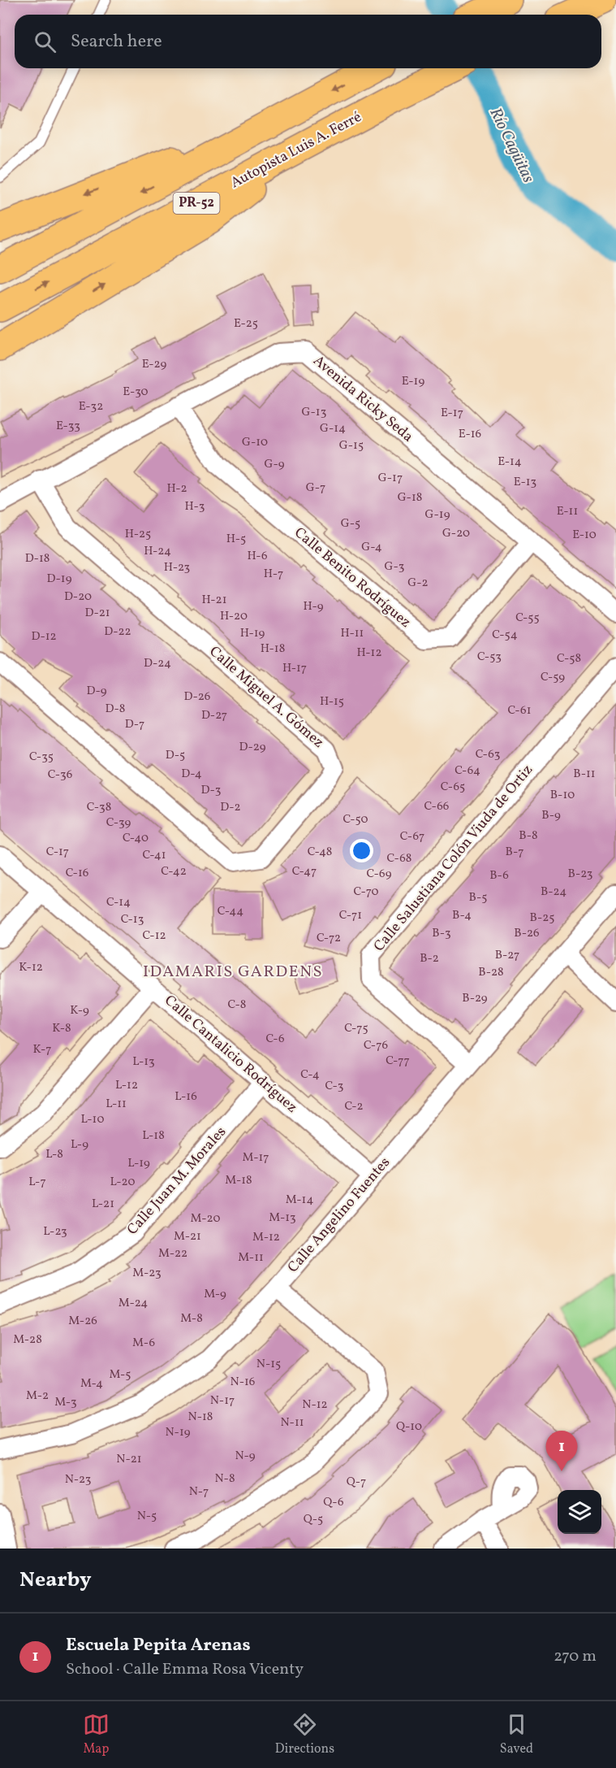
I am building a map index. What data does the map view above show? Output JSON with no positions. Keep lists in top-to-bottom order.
{
  "streets": {
    "highway": ["Autopista Luis A. Ferré", "PR-52"],
    "street": [
      "Avenida Ricky Seda",
      "Calle Benito Rodríguez",
      "Calle Miguel A. Gómez",
      "Calle Salustiana Colón Viuda de Ortiz",
      "Calle Cantalicio Rodríguez",
      "Calle Juan M. Morales",
      "Calle Angelino Fuentes"
    ]
  },
  "crossings": [
    ["Avenida Ricky Seda", "Calle Benito Rodríguez"],
    ["Avenida Ricky Seda", "Calle Miguel A. Gómez"],
    ["Calle Salustiana Colón Viuda de Ortiz", "Calle Angelino Fuentes"],
    ["Calle Cantalicio Rodríguez", "Calle Juan M. Morales"],
    ["Calle Cantalicio Rodríguez", "Calle Angelino Fuentes"]
  ],
  "districts": ["IDAMARIS GARDENS"],
  "water": ["Río Cagüitas"],
  "house_numbers": [
    "E-25",
    "E-29",
    "E-19",
    "E-30",
    "E-32",
    "G-13",
    "E-17",
    "E-33",
    "G-14",
    "E-16",
    "G-10",
    "G-15",
    "E-14",
    "G-9",
    "G-17",
    "E-13",
    "G-7",
    "H-2",
    "G-18",
    "H-3",
    "E-11",
    "G-19",
    "G-5",
    "G-20",
    "H-25",
    "E-10",
    "H-5",
    "G-4",
    "H-24",
    "H-6",
    "D-18",
    "G-3",
    "H-23",
    "H-7",
    "D-19",
    "G-2",
    "D-20",
    "H-21",
    "H-9",
    "D-21",
    "H-20",
    "C-55",
    "D-22",
    "H-19",
    "H-11",
    "C-54",
    "D-12",
    "H-18",
    "H-12",
    "C-53",
    "C-58",
    "D-24",
    "H-17",
    "C-59",
    "D-9",
    "D-26",
    "H-15",
    "D-8",
    "C-61",
    "D-27",
    "D-7",
    "D-29",
    "C-63",
    "D-5",
    "C-35",
    "C-64",
    "D-4",
    "B-11",
    "C-36",
    "C-65",
    "D-3",
    "B-10",
    "C-66",
    "C-38",
    "D-2",
    "B-9",
    "C-50",
    "C-39",
    "B-8",
    "C-67",
    "C-40",
    "C-17",
    "C-48",
    "B-7",
    "C-41",
    "C-68",
    "C-42",
    "C-47",
    "C-16",
    "C-69",
    "B-23",
    "B-6",
    "C-70",
    "B-24",
    "B-5",
    "C-14",
    "C-44",
    "C-71",
    "B-4",
    "B-25",
    "C-13",
    "B-3",
    "B-26",
    "C-12",
    "C-72",
    "B-27",
    "B-2",
    "K-12",
    "B-28",
    "B-29",
    "C-8",
    "K-9",
    "K-8",
    "C-75",
    "C-6",
    "C-76",
    "K-7",
    "C-77",
    "L-13",
    "C-4",
    "L-12",
    "C-3",
    "L-16",
    "L-11",
    "C-2",
    "L-10",
    "L-18",
    "L-9",
    "L-8",
    "M-17",
    "L-19",
    "M-18",
    "L-7",
    "L-20",
    "M-14",
    "L-21",
    "M-13",
    "M-20",
    "L-23",
    "M-21",
    "M-12",
    "M-22",
    "M-11",
    "M-23",
    "M-9",
    "M-24",
    "M-8",
    "M-26",
    "M-28",
    "M-6",
    "N-15",
    "M-5",
    "N-16",
    "M-4",
    "M-2",
    "N-17",
    "M-3",
    "N-12",
    "N-18",
    "N-11",
    "Q-10",
    "N-19",
    "N-9",
    "N-21",
    "N-8",
    "N-23",
    "Q-7",
    "N-7",
    "Q-6",
    "N-5",
    "Q-5"
  ],
  "page": {
    "search": "Search here",
    "pins": "1",
    "heading": "Nearby",
    "list": [
      {
        "mark": "1",
        "name": "Escuela Pepita Arenas",
        "note": "School · Calle Emma Rosa Vicenty",
        "value": "270 m"
      }
    ],
    "nav": ["Map", "Directions", "Saved"]
  }
}
